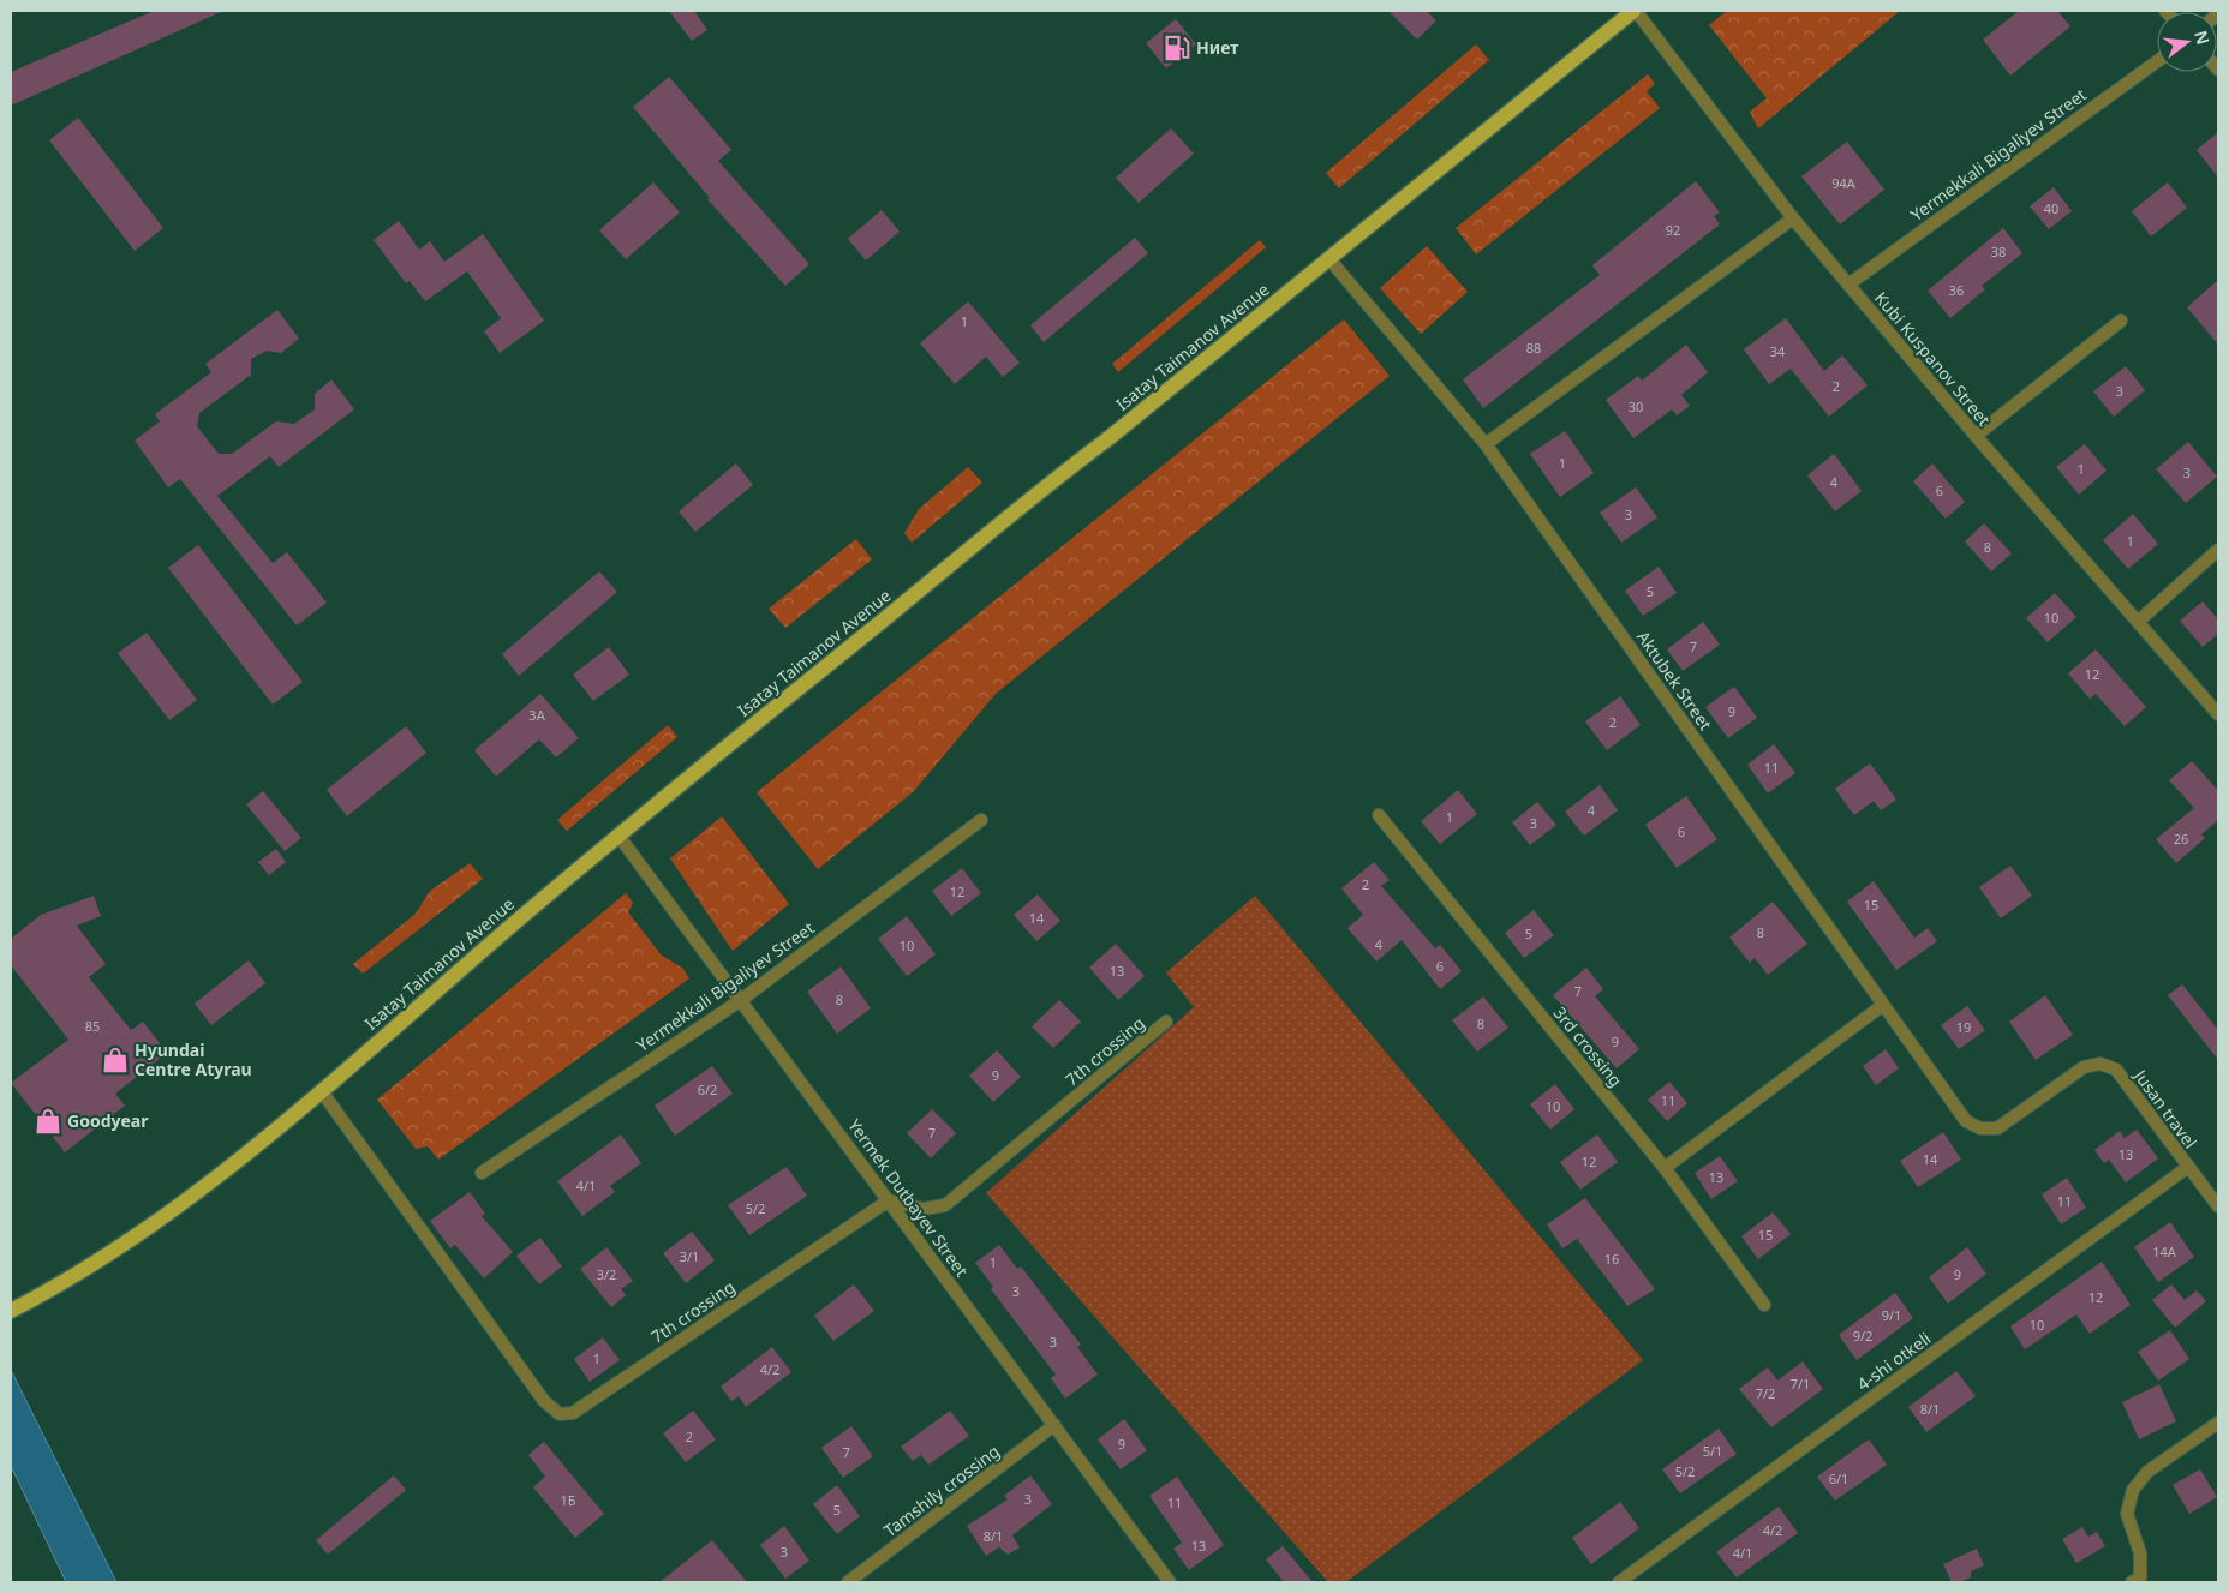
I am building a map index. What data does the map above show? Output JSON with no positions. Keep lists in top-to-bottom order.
{
  "streets": {
    "main road": ["Isatay Taimanov Avenue"],
    "street": [
      "Yermekkali Bigaliyev Street",
      "Kubi Kuspanov Street",
      "Aktubek Street",
      "3rd crossing",
      "7th crossing",
      "Jusan travel",
      "Yermek Dutbayev Street",
      "4-shi otkeli",
      "Tamshily crossing"
    ]
  },
  "crossings": [
    ["Yermekkali Bigaliyev Street", "Kubi Kuspanov Street"],
    ["Yermekkali Bigaliyev Street", "Yermek Dutbayev Street"],
    ["Isatay Taimanov Avenue", "Kubi Kuspanov Street"],
    ["Isatay Taimanov Avenue", "Aktubek Street"],
    ["Isatay Taimanov Avenue", "7th crossing"],
    ["Isatay Taimanov Avenue", "Yermek Dutbayev Street"],
    ["Aktubek Street", "Jusan travel"],
    ["7th crossing", "Yermek Dutbayev Street"],
    ["Jusan travel", "4-shi otkeli"],
    ["Yermek Dutbayev Street", "Tamshily crossing"]
  ],
  "places": {
    "fuel station": ["Ниет"],
    "shop": ["Hyundai Centre Atyrau", "Goodyear"]
  },
  "house_numbers": [
    "94А",
    "40",
    "92",
    "38",
    "36",
    "1",
    "88",
    "34",
    "2",
    "3",
    "30",
    "1",
    "1",
    "3",
    "4",
    "6",
    "3",
    "1",
    "8",
    "5",
    "10",
    "7",
    "12",
    "9",
    "3А",
    "2",
    "11",
    "4",
    "1",
    "3",
    "6",
    "26",
    "2",
    "12",
    "15",
    "14",
    "8",
    "5",
    "4",
    "10",
    "6",
    "13",
    "7",
    "8",
    "8",
    "85",
    "19",
    "9",
    "9",
    "6/2",
    "11",
    "10",
    "7",
    "13",
    "14",
    "12",
    "13",
    "4/1",
    "11",
    "5/2",
    "15",
    "14А",
    "3/1",
    "16",
    "1",
    "3/2",
    "9",
    "3",
    "12",
    "9/1",
    "10",
    "9/2",
    "3",
    "1",
    "4/2",
    "7/1",
    "7/2",
    "8/1",
    "2",
    "9",
    "5/1",
    "7",
    "5/2",
    "6/1",
    "3",
    "1Б",
    "11",
    "5",
    "4/2",
    "8/1",
    "13",
    "3",
    "4/1"
  ],
  "north": "right"
}
